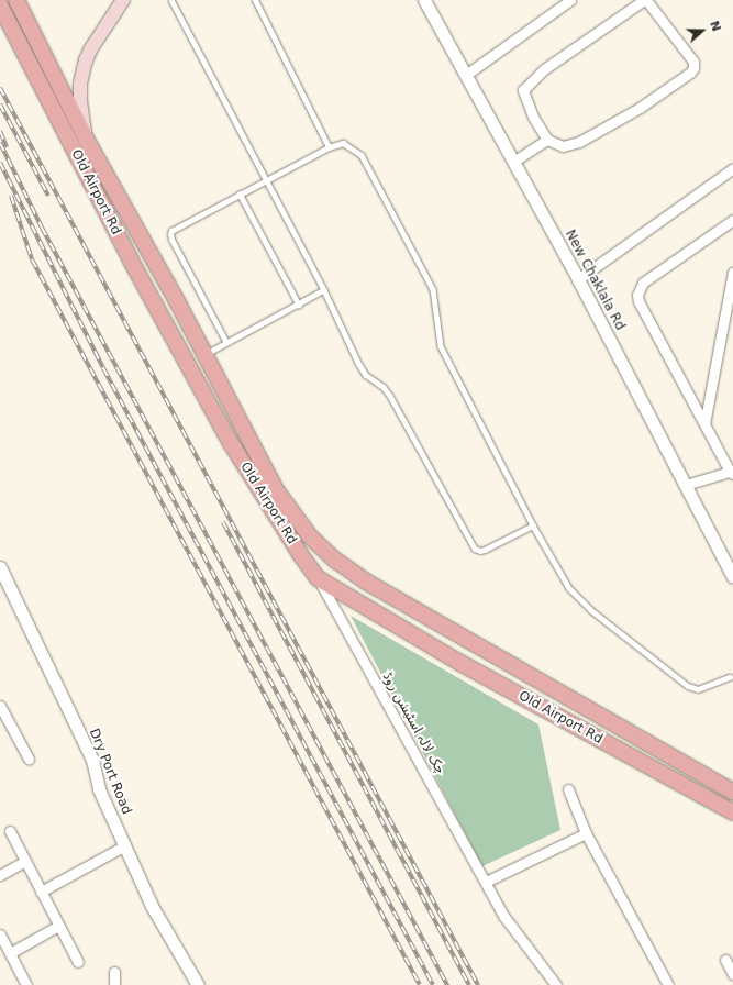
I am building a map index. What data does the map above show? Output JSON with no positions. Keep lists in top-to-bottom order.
{
  "streets": {
    "main road": ["Old Airport Rd"],
    "street": ["New Chaklala Rd", "چک لالہ اسٹیشن روڈ", "Dry Port Road"]
  },
  "crossings": [
    ["Old Airport Rd", "چک لالہ اسٹیشن روڈ"]
  ],
  "north": "right"
}
